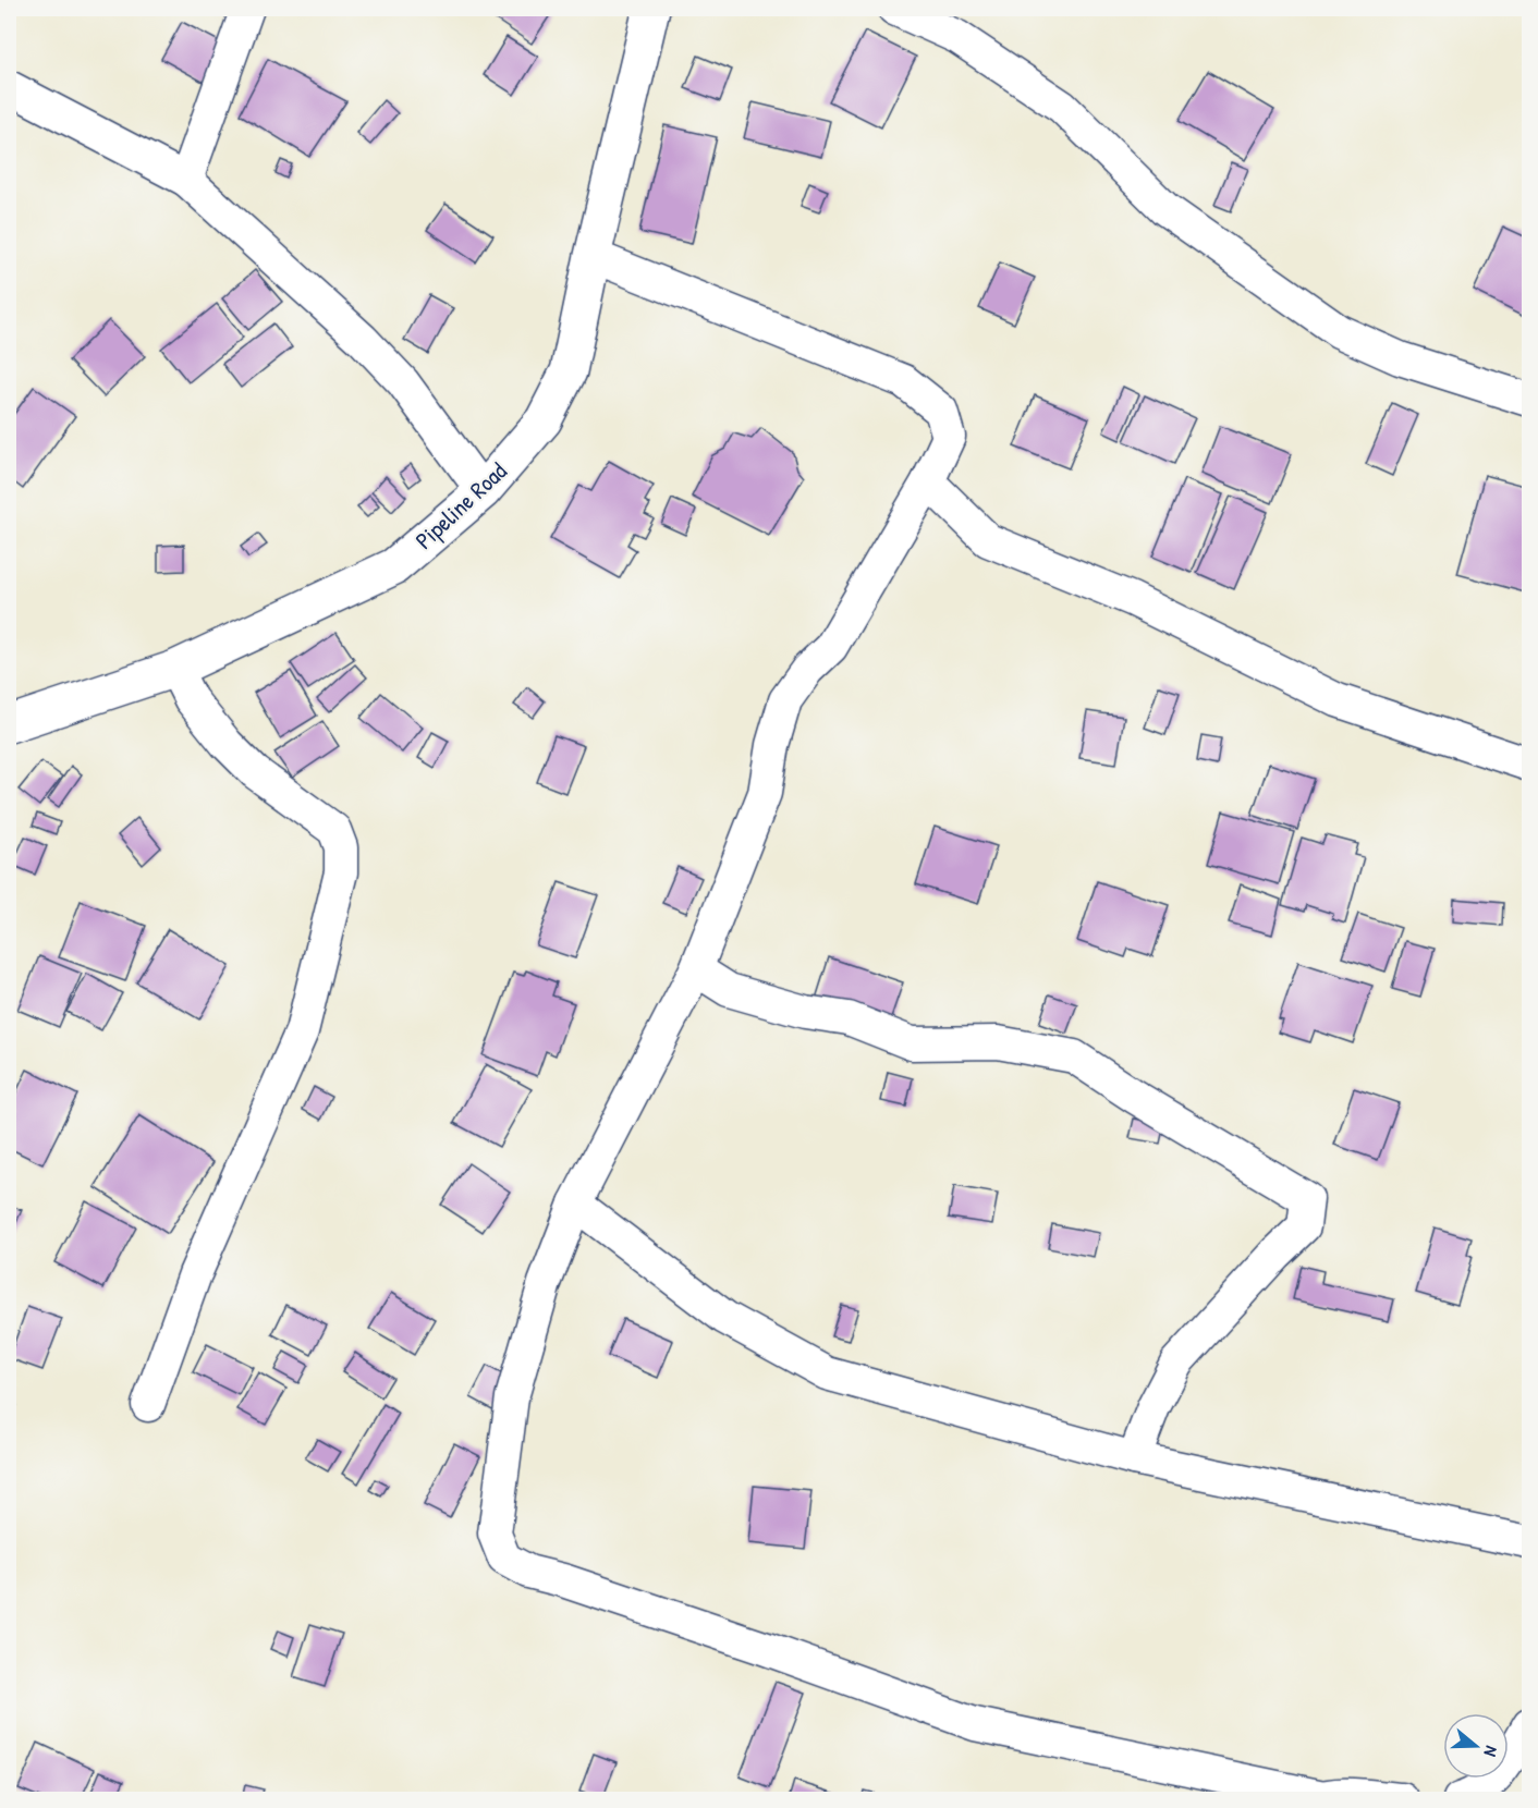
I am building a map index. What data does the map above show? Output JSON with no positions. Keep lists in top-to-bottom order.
{
  "streets": {
    "street": ["Pipeline Road"]
  },
  "north": "right"
}
